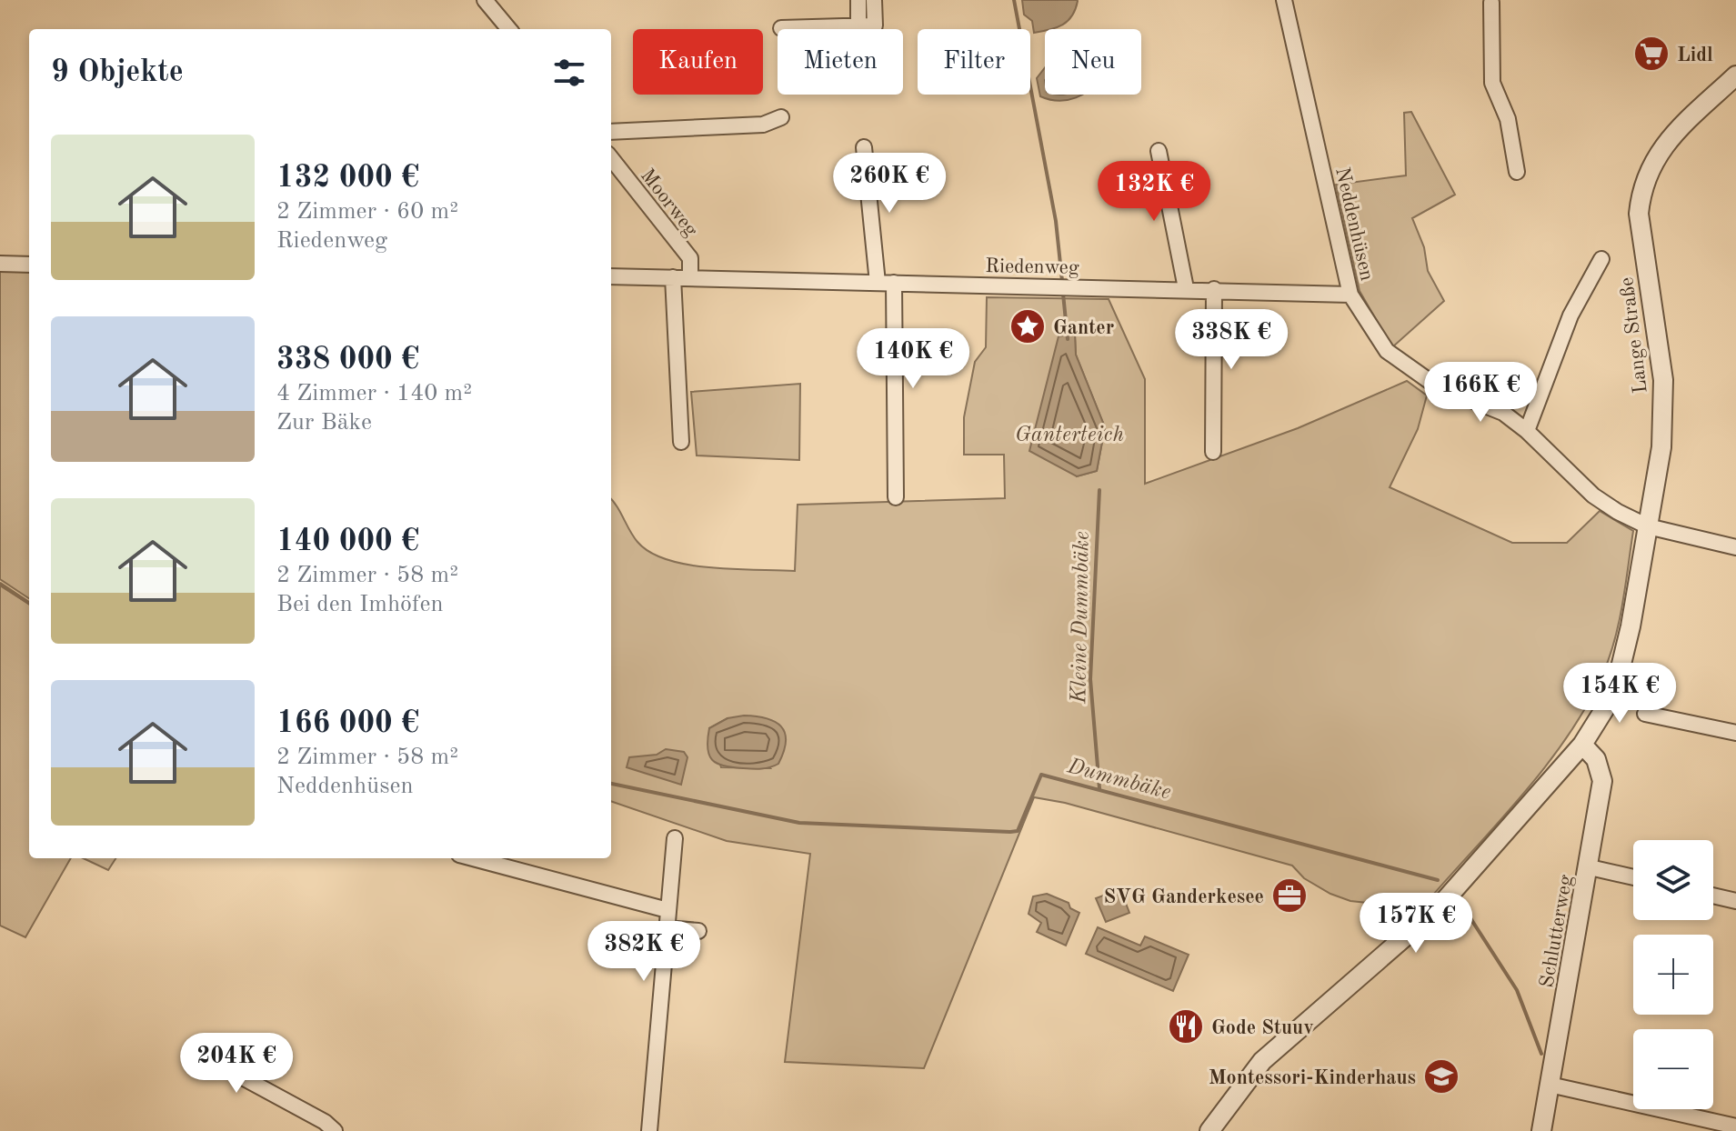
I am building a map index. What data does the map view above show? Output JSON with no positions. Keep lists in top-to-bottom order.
{
  "streets": {
    "street": [
      "Moorweg",
      "Neddenhüsen",
      "Riedenweg",
      "Lange Straße",
      "Schlutterweg"
    ]
  },
  "crossings": [
    ["Moorweg", "Riedenweg"],
    ["Neddenhüsen", "Riedenweg"],
    ["Neddenhüsen", "Lange Straße"],
    ["Lange Straße", "Schlutterweg"]
  ],
  "water": ["Ganterteich", "Kleine Dummbäke", "Dummbäke"],
  "places": {
    "supermarket": ["Lidl"],
    "place": ["Ganter"],
    "office": ["SVG Ganderkesee"],
    "restaurant": ["Gode Stuuv"],
    "school or university": ["Montessori-Kinderhaus"]
  },
  "page": {
    "chip": [
      "Kaufen",
      "Mieten",
      "Filter",
      "Neu"
    ],
    "heading": "9 Objekte",
    "list": [
      {
        "name": "132 000 €",
        "note": "2 Zimmer · 60 m² · Riedenweg"
      },
      {
        "name": "338 000 €",
        "note": "4 Zimmer · 140 m² · Zur Bäke"
      },
      {
        "name": "140 000 €",
        "note": "2 Zimmer · 58 m² · Bei den Imhöfen"
      },
      {
        "name": "166 000 €",
        "note": "2 Zimmer · 58 m² · Neddenhüsen"
      }
    ],
    "price": [
      "260K €",
      "132K €",
      "338K €",
      "140K €",
      "166K €",
      "154K €",
      "157K €",
      "382K €",
      "204K €"
    ],
    "map_buttons": ["+", "−"]
  }
}
